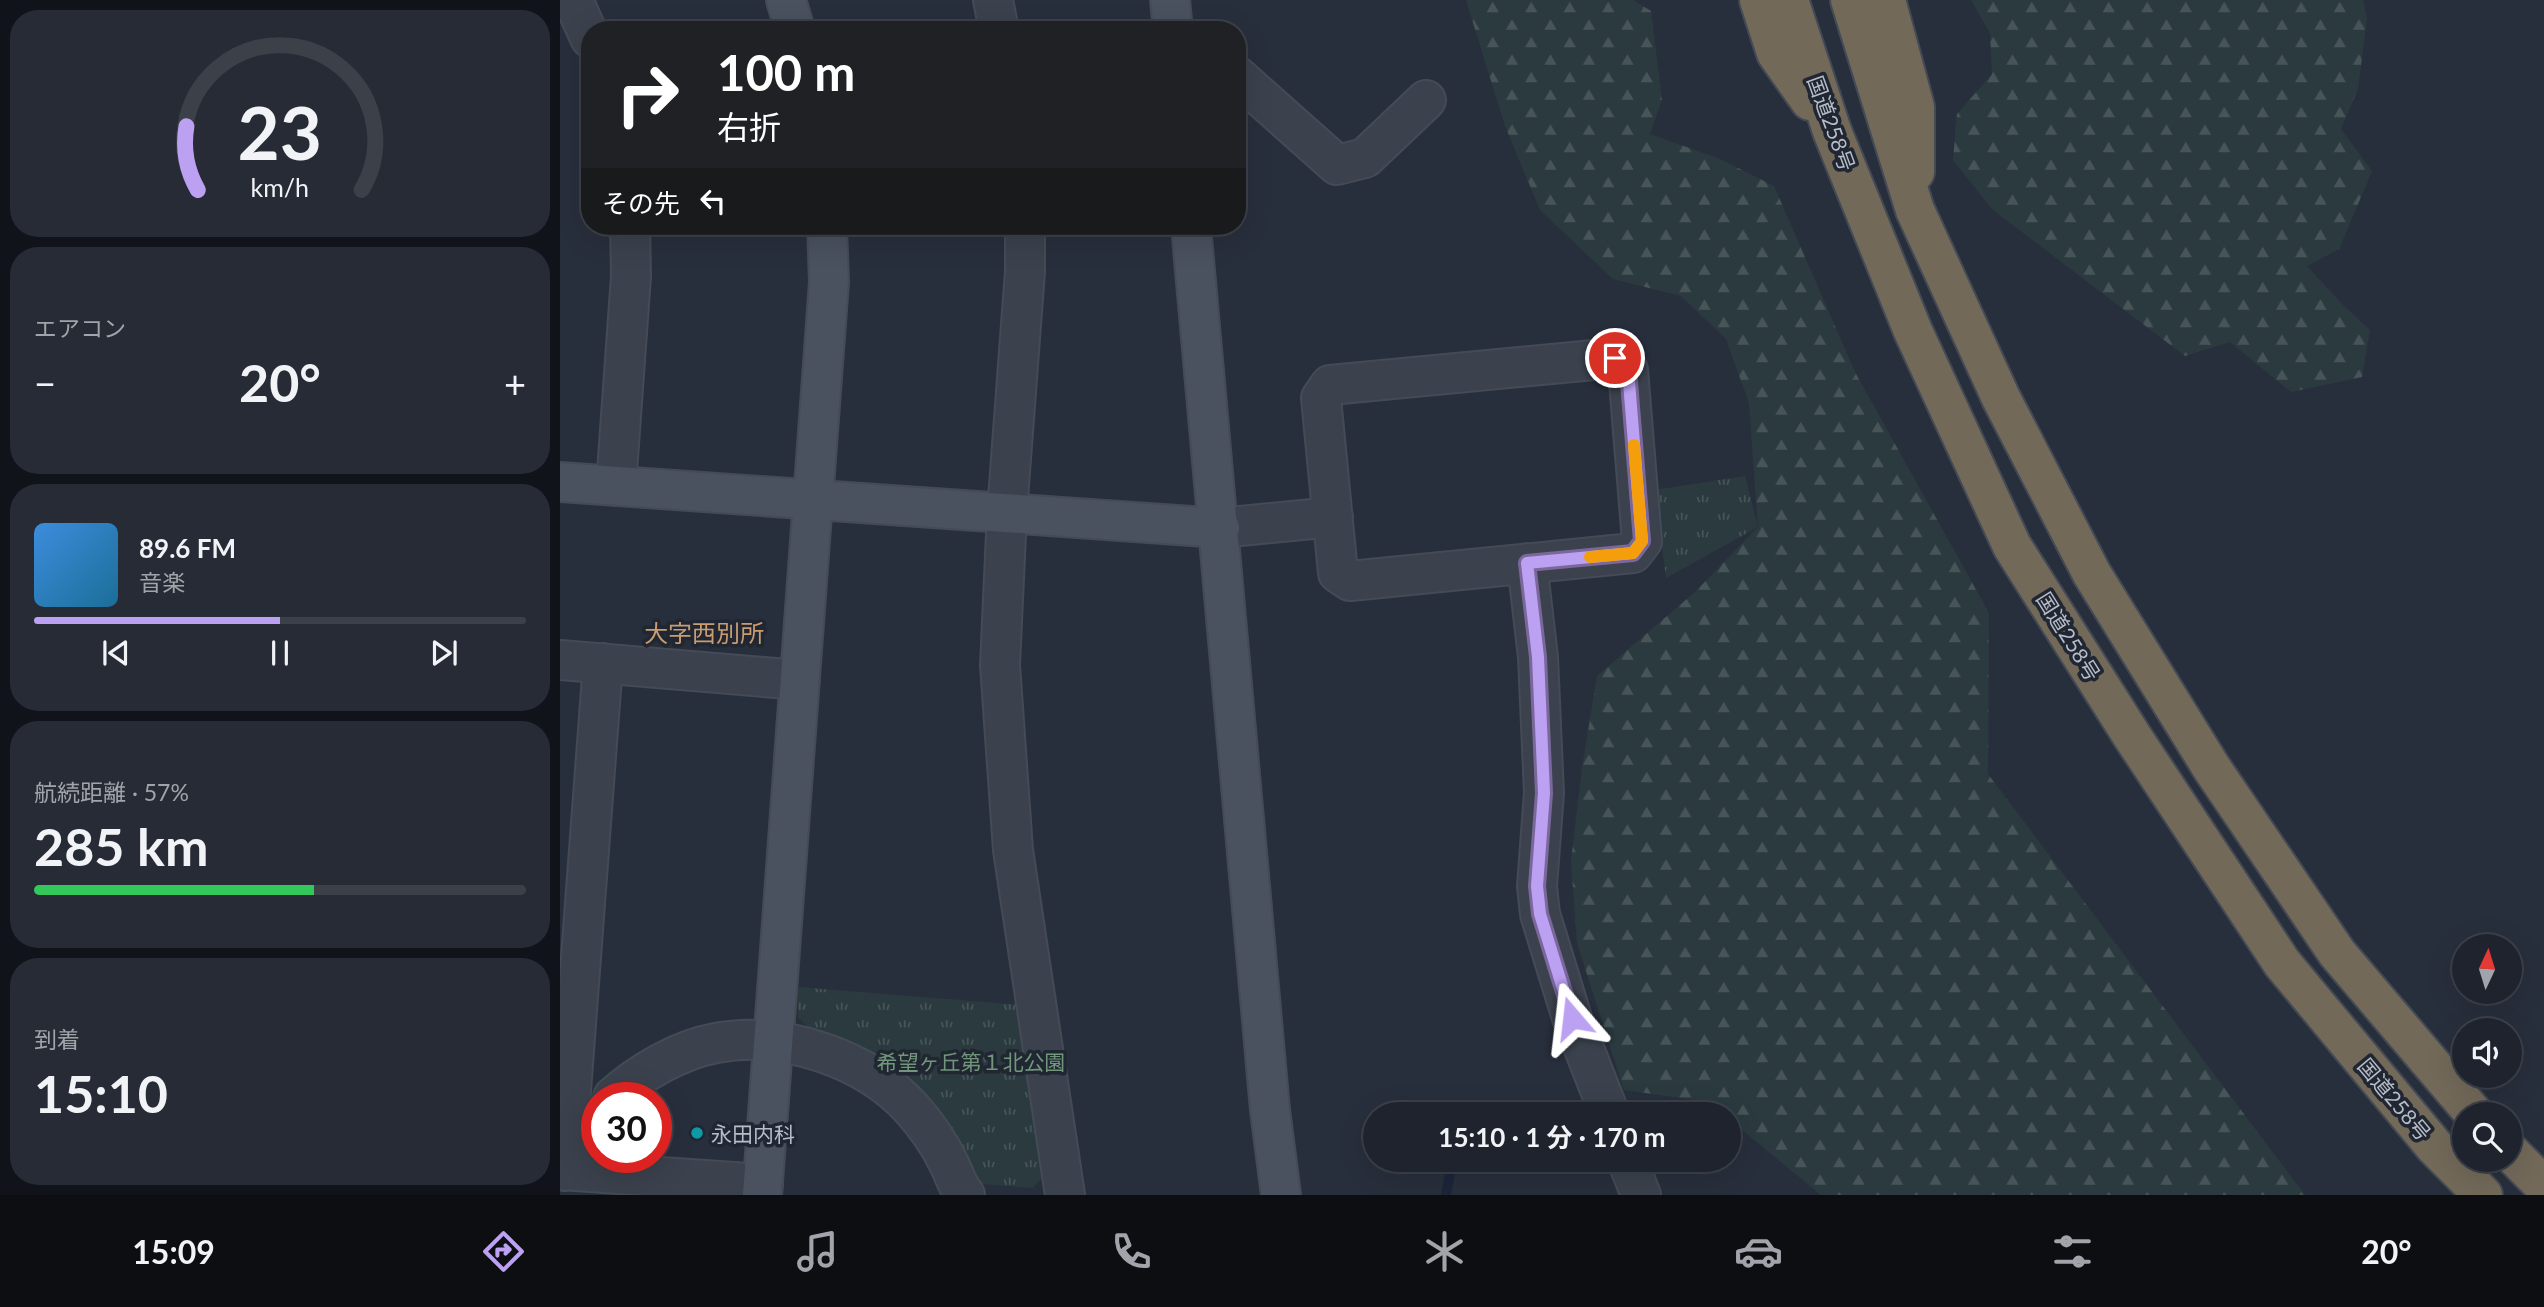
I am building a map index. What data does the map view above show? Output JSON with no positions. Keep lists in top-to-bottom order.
{
  "streets": {
    "highway": ["国道258号"]
  },
  "districts": ["大字西別所"],
  "parks": ["希望ヶ丘第１北公園"],
  "places": ["永田内科"],
  "north": "top",
  "page": {
    "turn": ["100 m", "右折"],
    "then": "その先",
    "tile": [
      "エアコン",
      ["航続距離 · 57%", "285 km"],
      ["到着", "15:10"]
    ],
    "heat": ["−", "20°", "+"],
    "song": ["89.6 FM", "音楽"],
    "limit": "30",
    "trip": "15:10 · 1 分 · 170 m",
    "tabs": ["15:09", "20°"],
    "gauge": ["23", "km/h"]
  }
}
